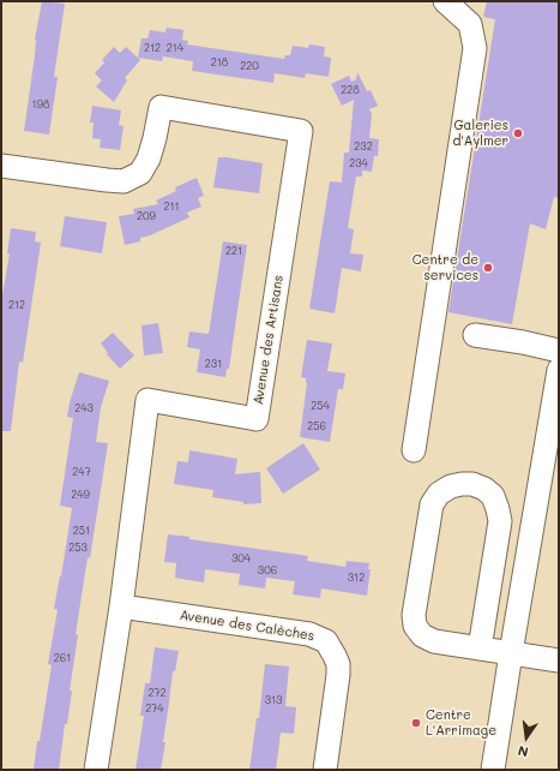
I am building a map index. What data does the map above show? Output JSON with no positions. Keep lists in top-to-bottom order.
{
  "streets": {
    "street": ["Avenue des Artisans", "Avenue des Calèches"]
  },
  "crossings": [
    ["Avenue des Artisans", "Avenue des Calèches"]
  ],
  "places": ["Galeries d'Aylmer", "Centre de services", "Centre L'Arrimage"],
  "house_numbers": [
    "212",
    "214",
    "218",
    "220",
    "228",
    "198",
    "232",
    "234",
    "211",
    "209",
    "221",
    "212",
    "231",
    "254",
    "243",
    "256",
    "247",
    "249",
    "251",
    "253",
    "304",
    "306",
    "312",
    "261",
    "272",
    "313",
    "274"
  ],
  "north": "bottom"
}
